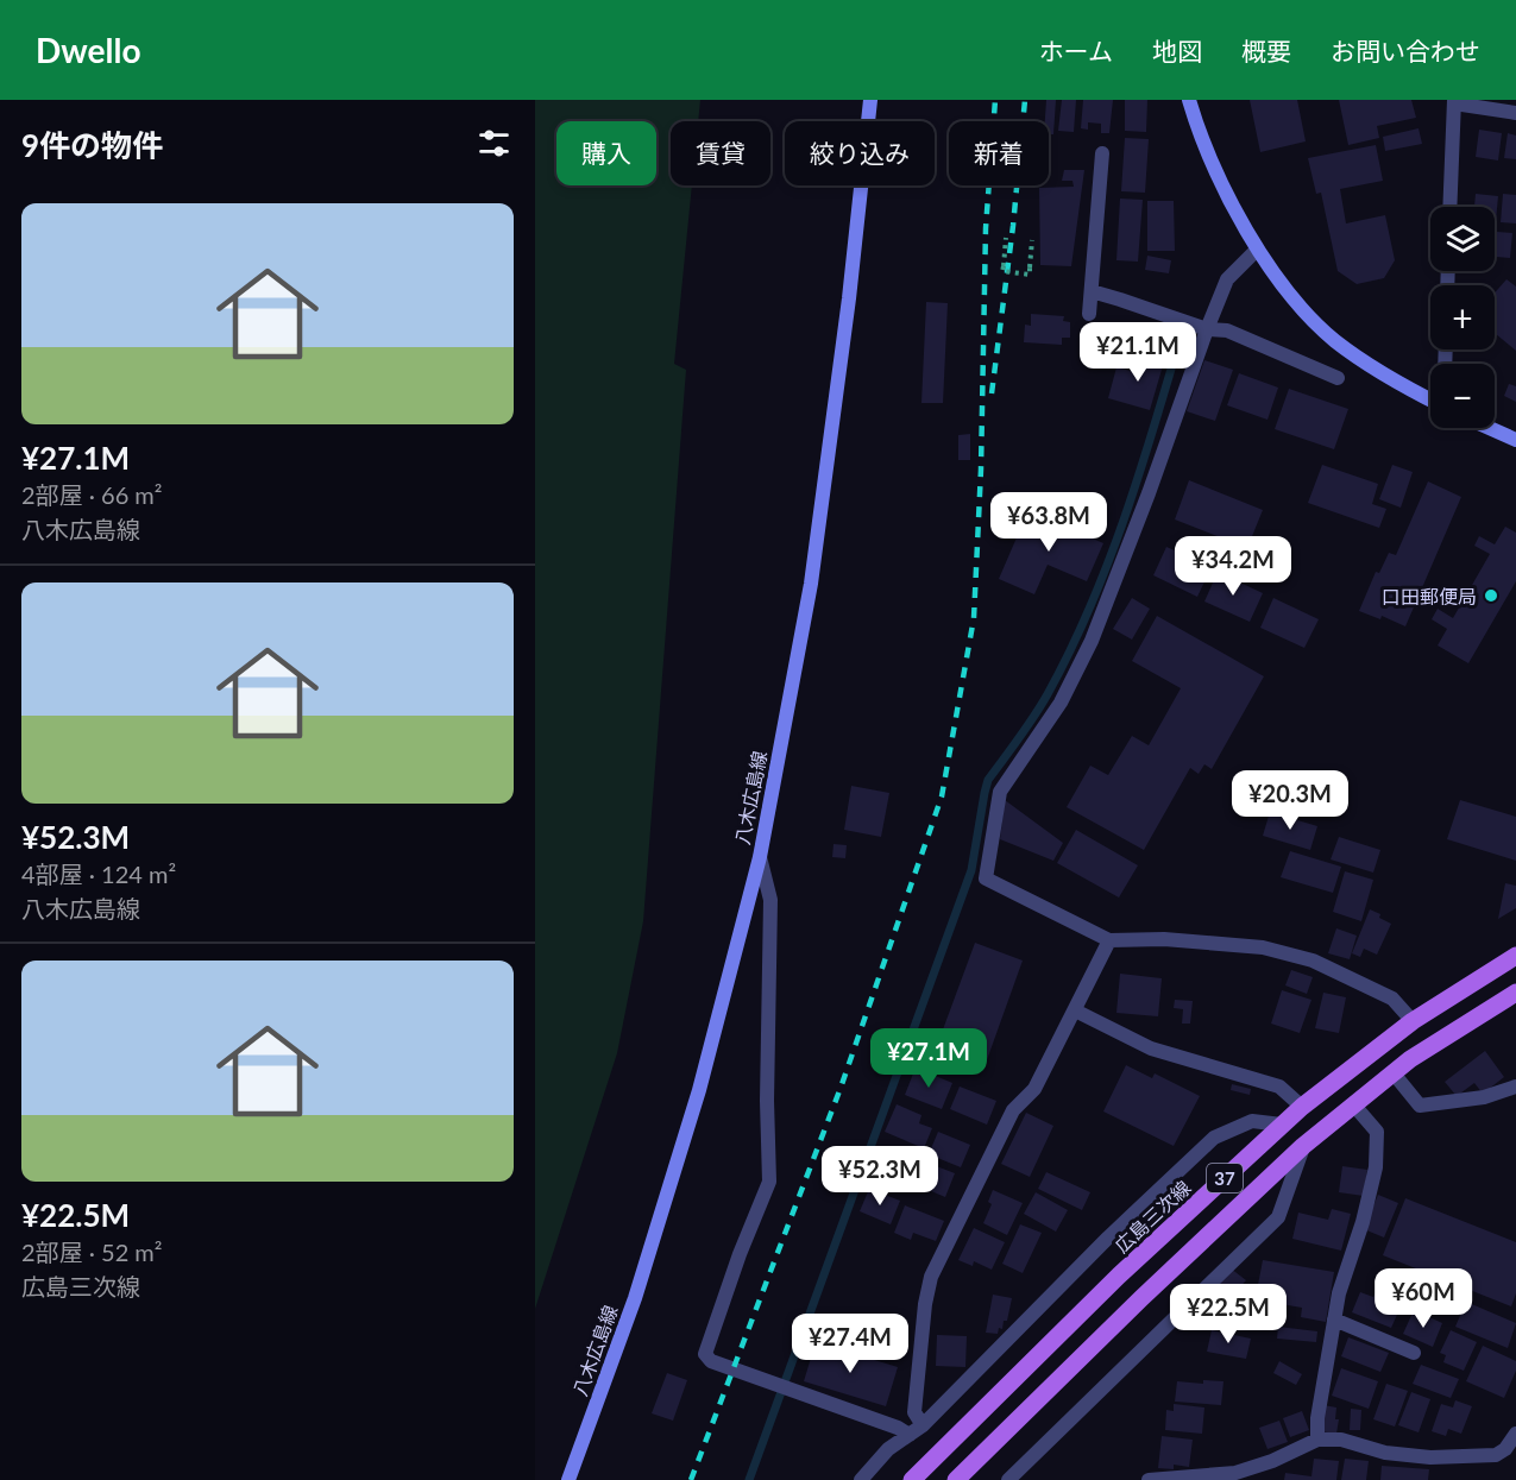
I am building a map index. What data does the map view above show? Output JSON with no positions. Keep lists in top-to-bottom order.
{
  "streets": {
    "main road": ["八木広島線", "37", "広島三次線"]
  },
  "places": ["口田郵便局"],
  "page": {
    "header": "Dwello",
    "nav": [
      "ホーム",
      "地図",
      "概要",
      "お問い合わせ"
    ],
    "heading": "9件の物件",
    "chip": [
      "購入",
      "賃貸",
      "絞り込み",
      "新着"
    ],
    "list": [
      {
        "name": "¥27.1M",
        "note": "2部屋 · 66 m² · 八木広島線"
      },
      {
        "name": "¥52.3M",
        "note": "4部屋 · 124 m² · 八木広島線"
      },
      {
        "name": "¥22.5M",
        "note": "2部屋 · 52 m² · 広島三次線"
      }
    ],
    "map_buttons": ["+", "−"],
    "price": [
      "¥21.1M",
      "¥63.8M",
      "¥34.2M",
      "¥20.3M",
      "¥27.1M",
      "¥52.3M",
      "¥60M",
      "¥22.5M",
      "¥27.4M"
    ]
  }
}
